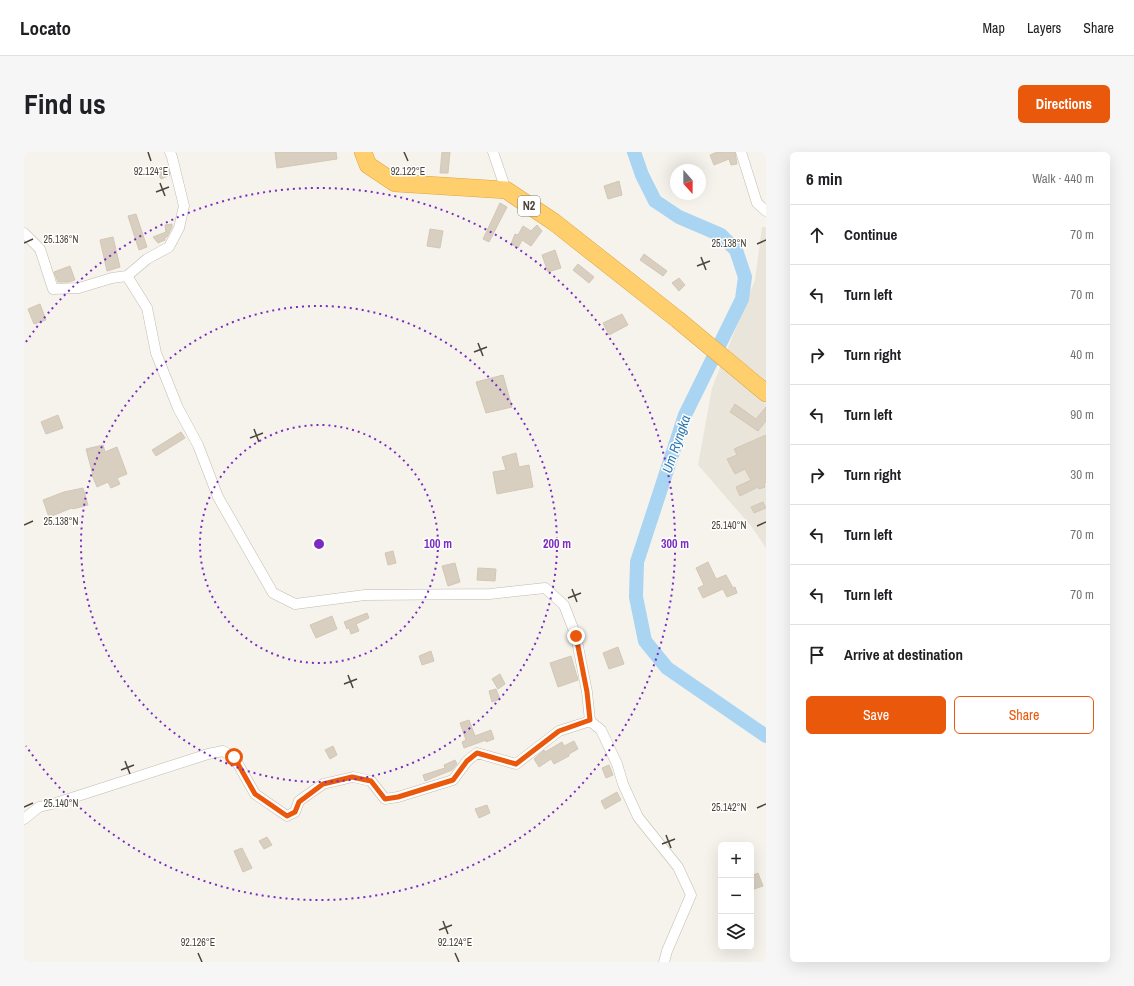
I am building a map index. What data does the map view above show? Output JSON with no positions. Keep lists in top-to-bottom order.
{
  "streets": {
    "highway": ["N2"]
  },
  "water": ["Um Ryngka"],
  "north": "bottom",
  "page": {
    "header": "Locato",
    "nav": ["Map", "Layers", "Share"],
    "title": "Find us",
    "buttons": [
      "Directions",
      ["Save", "Share"]
    ],
    "heading": ["6 min", "Walk · 440 m"],
    "list": [
      ["Continue", "70 m"],
      ["Turn left", "70 m"],
      ["Turn right", "40 m"],
      ["Turn left", "90 m"],
      ["Turn right", "30 m"],
      ["Turn left", "70 m"],
      ["Turn left", "70 m"],
      "Arrive at destination"
    ],
    "map_buttons": ["+", "−"]
  },
  "coordinates": [
    "92.124°E",
    "92.122°E",
    "25.136°N",
    "25.138°N",
    "25.140°N",
    "25.142°N",
    "92.126°E"
  ],
  "rings": ["100 m", "200 m", "300 m"]
}
